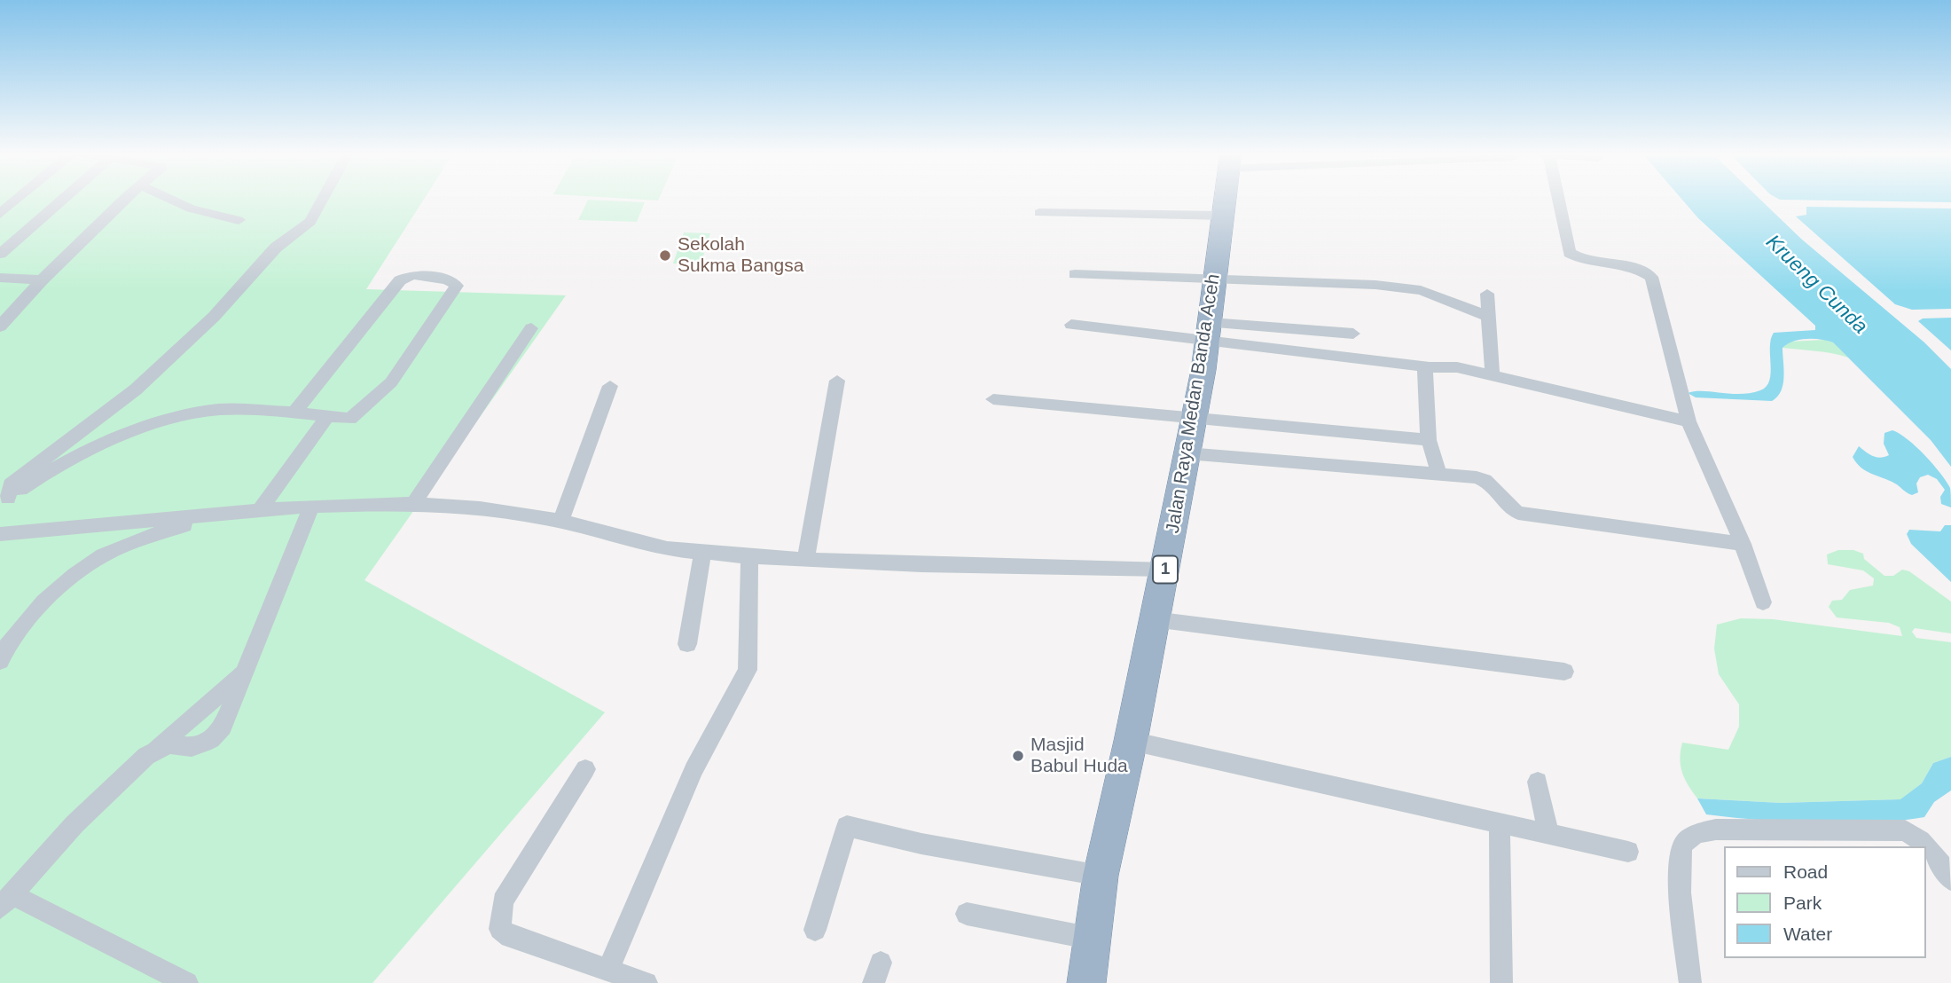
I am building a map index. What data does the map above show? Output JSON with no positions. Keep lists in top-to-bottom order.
{
  "streets": {
    "highway": ["Jalan Raya Medan Banda Aceh", "1"]
  },
  "water": ["Krueng Cunda"],
  "places": ["Sekolah Sukma Bangsa", "Masjid Babul Huda"],
  "legend": ["Road", "Park", "Water"]
}
